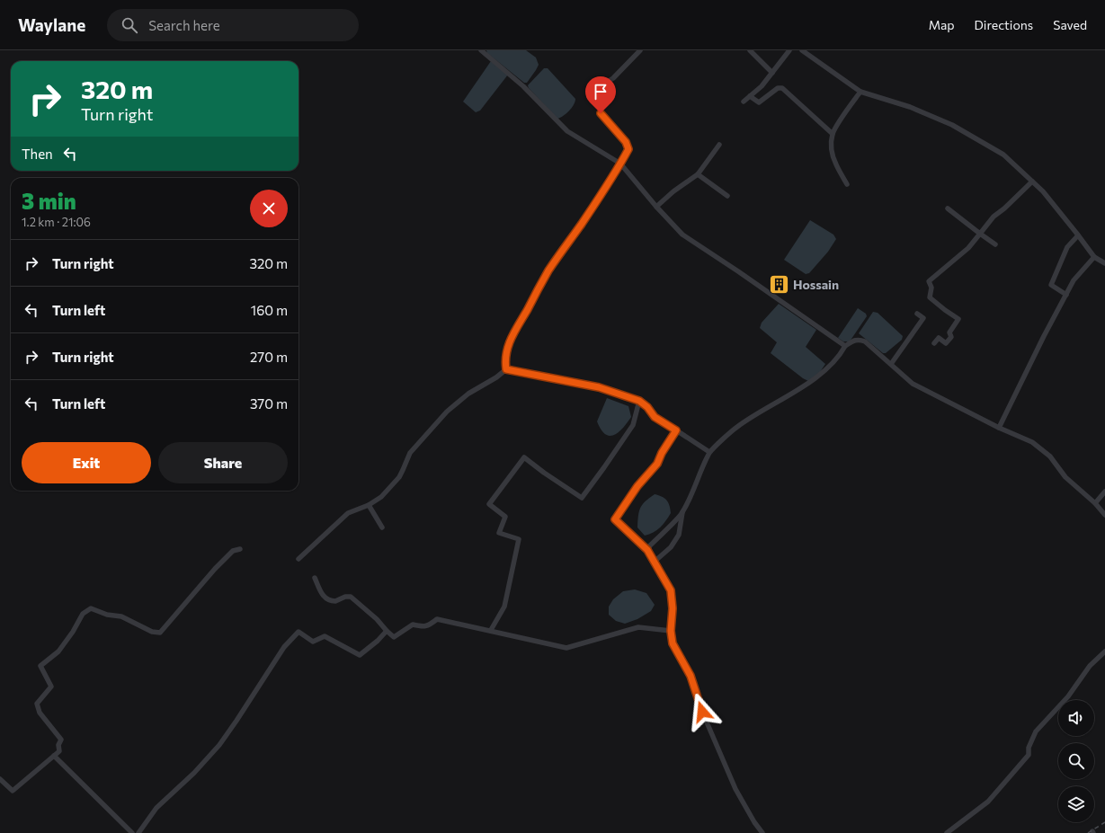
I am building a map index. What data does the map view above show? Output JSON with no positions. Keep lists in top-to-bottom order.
{
  "places": {
    "building": ["Hossain"]
  },
  "page": {
    "header": "Waylane",
    "search": "Search here",
    "nav": ["Map", "Directions", "Saved"],
    "turn": ["320 m", "Turn right"],
    "then": "Then",
    "heading": ["3 min", "1.2 km · 21:06"],
    "list": [
      {
        "name": "Turn right",
        "value": "320 m"
      },
      {
        "name": "Turn left",
        "value": "160 m"
      },
      {
        "name": "Turn right",
        "value": "270 m"
      },
      {
        "name": "Turn left",
        "value": "370 m"
      }
    ],
    "buttons": ["Exit", "Share"]
  }
}
